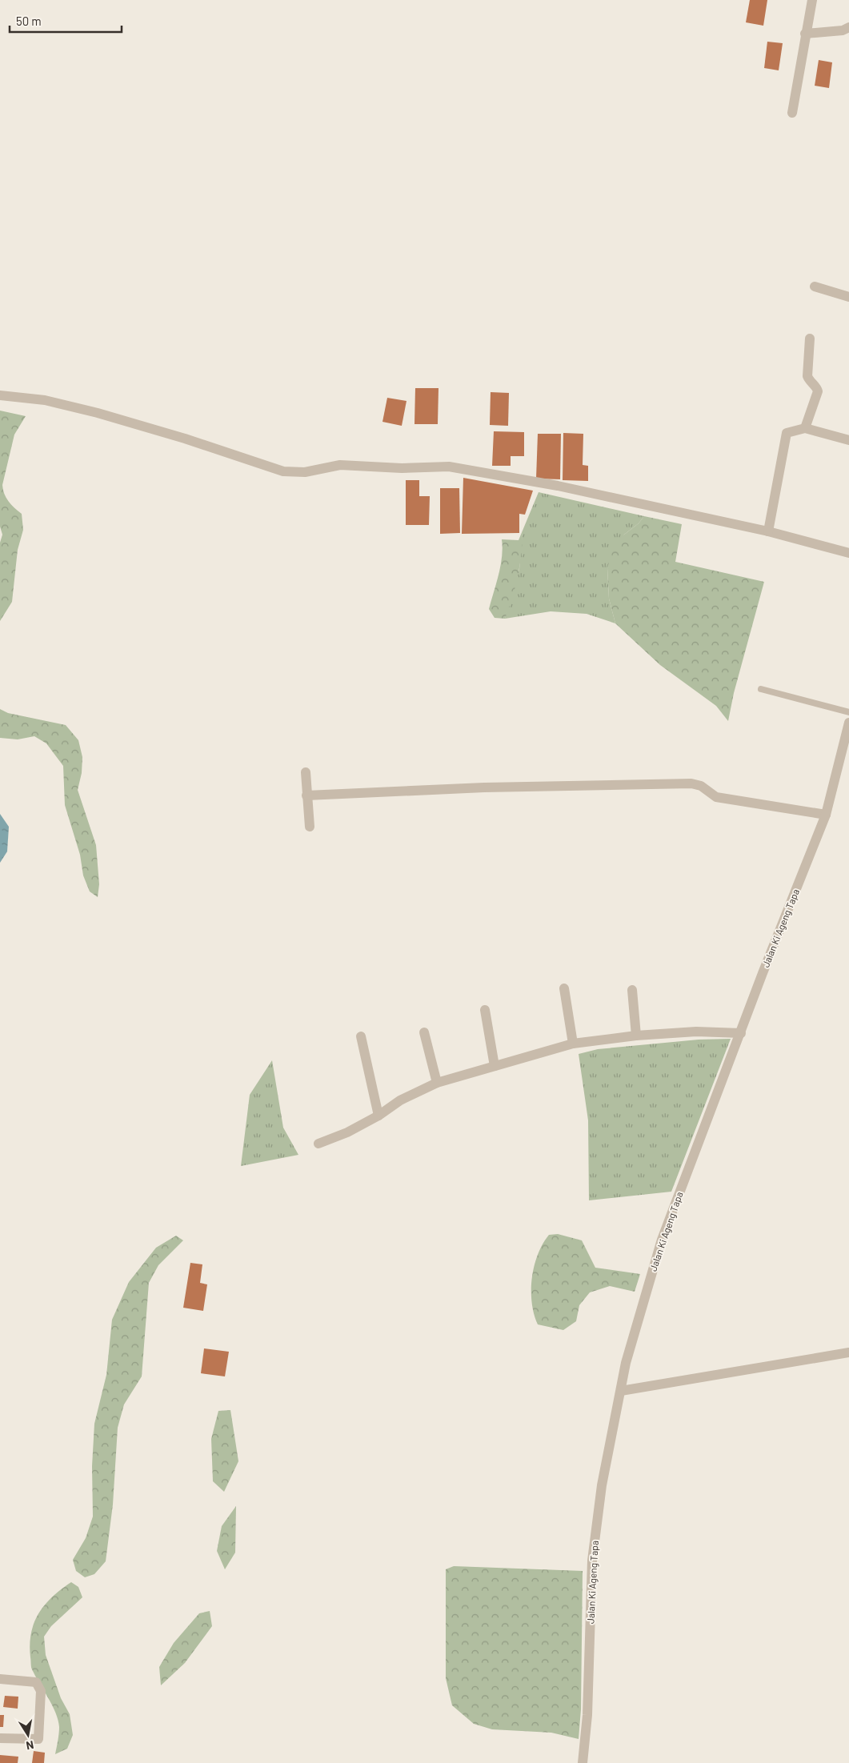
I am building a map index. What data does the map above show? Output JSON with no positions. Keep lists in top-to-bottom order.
{
  "streets": {
    "street": ["Jalan Ki Ageng Tapa"]
  },
  "scale_bar": "50 m",
  "north": "bottom"
}
